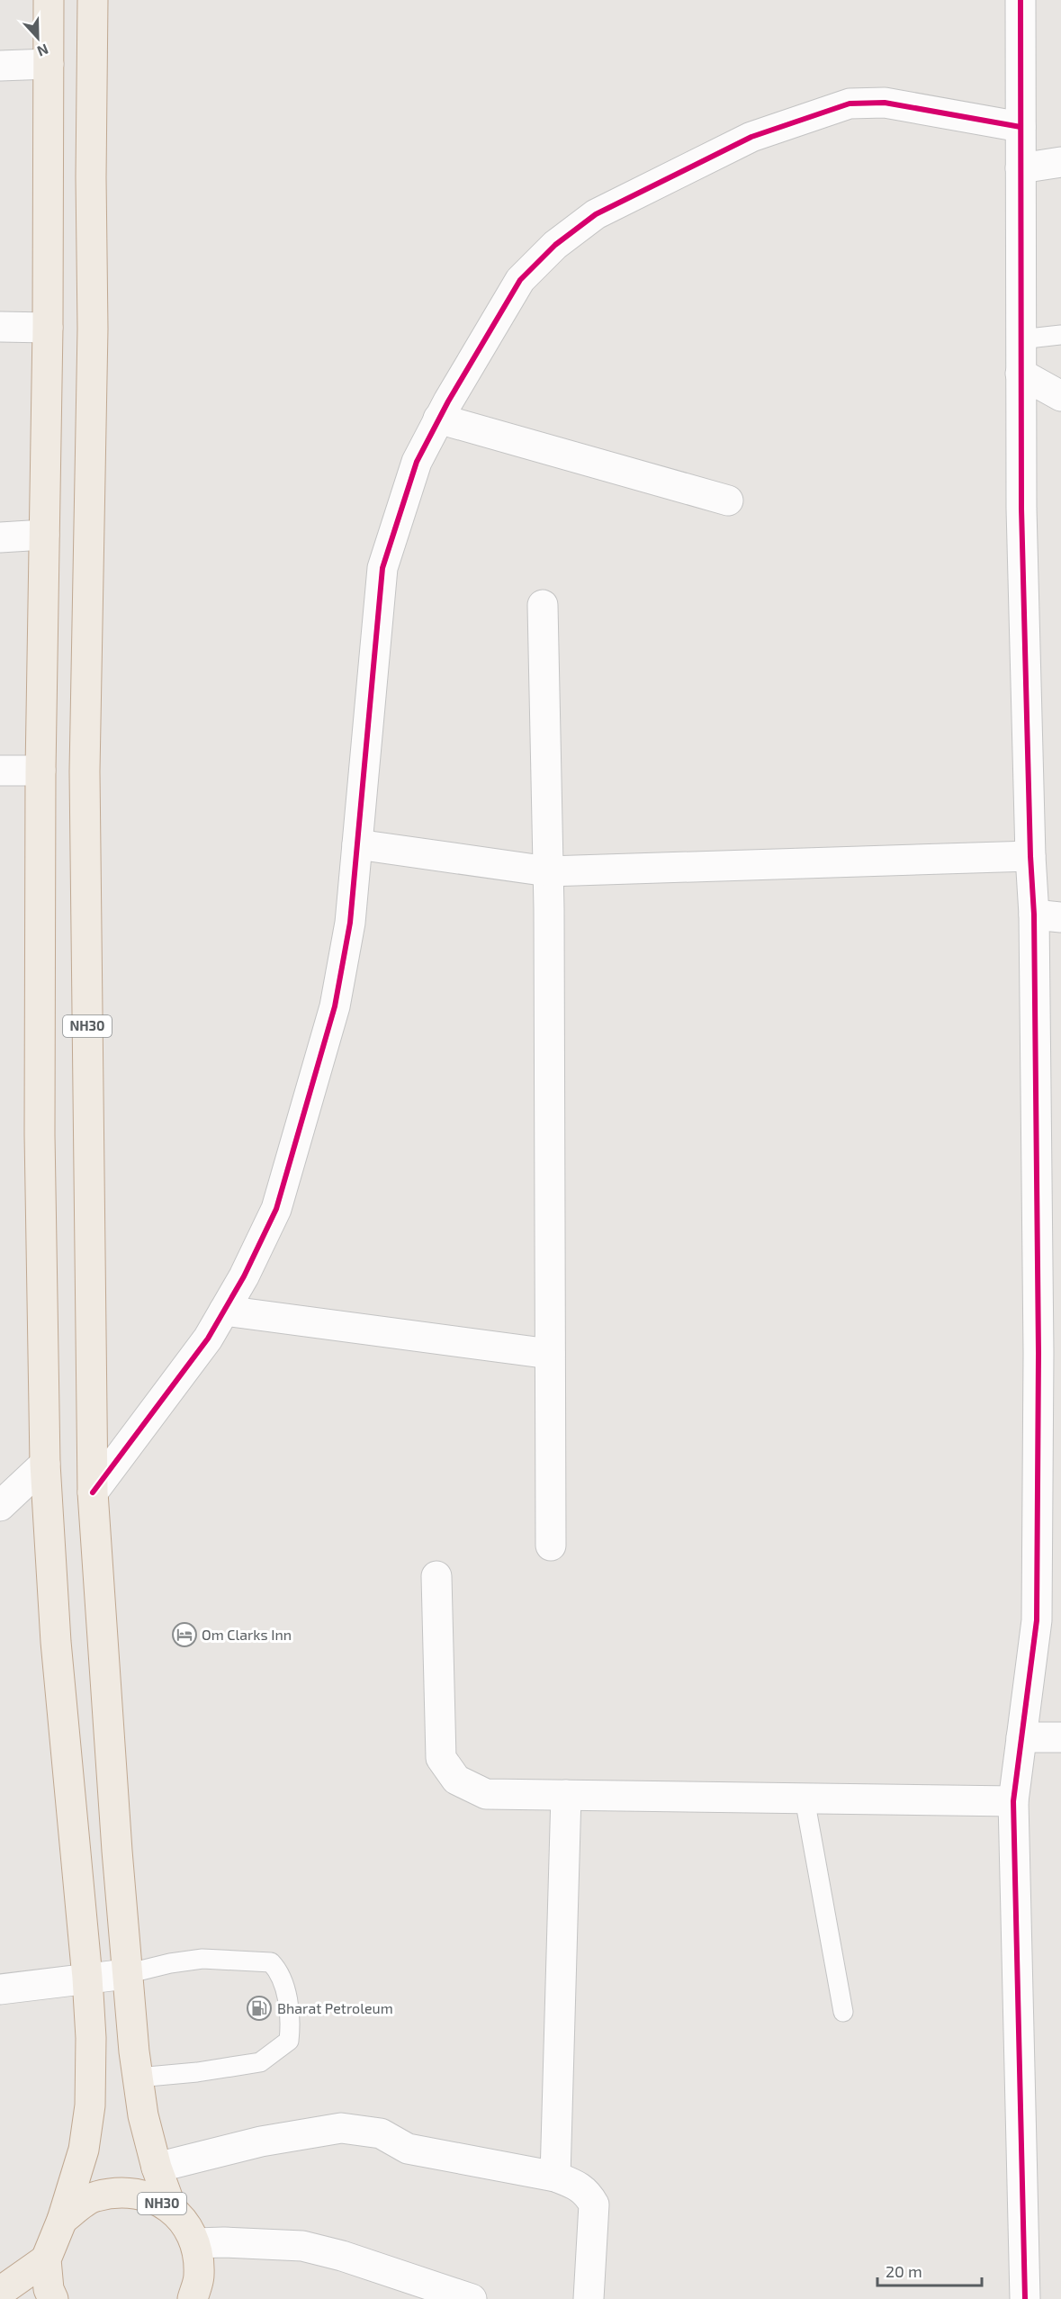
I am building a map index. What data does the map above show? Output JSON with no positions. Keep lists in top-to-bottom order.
{
  "streets": {
    "highway": ["NH30"]
  },
  "places": {
    "hotel": ["Om Clarks Inn"],
    "fuel station": ["Bharat Petroleum"]
  },
  "scale_bar": "20 m",
  "north": "bottom"
}
